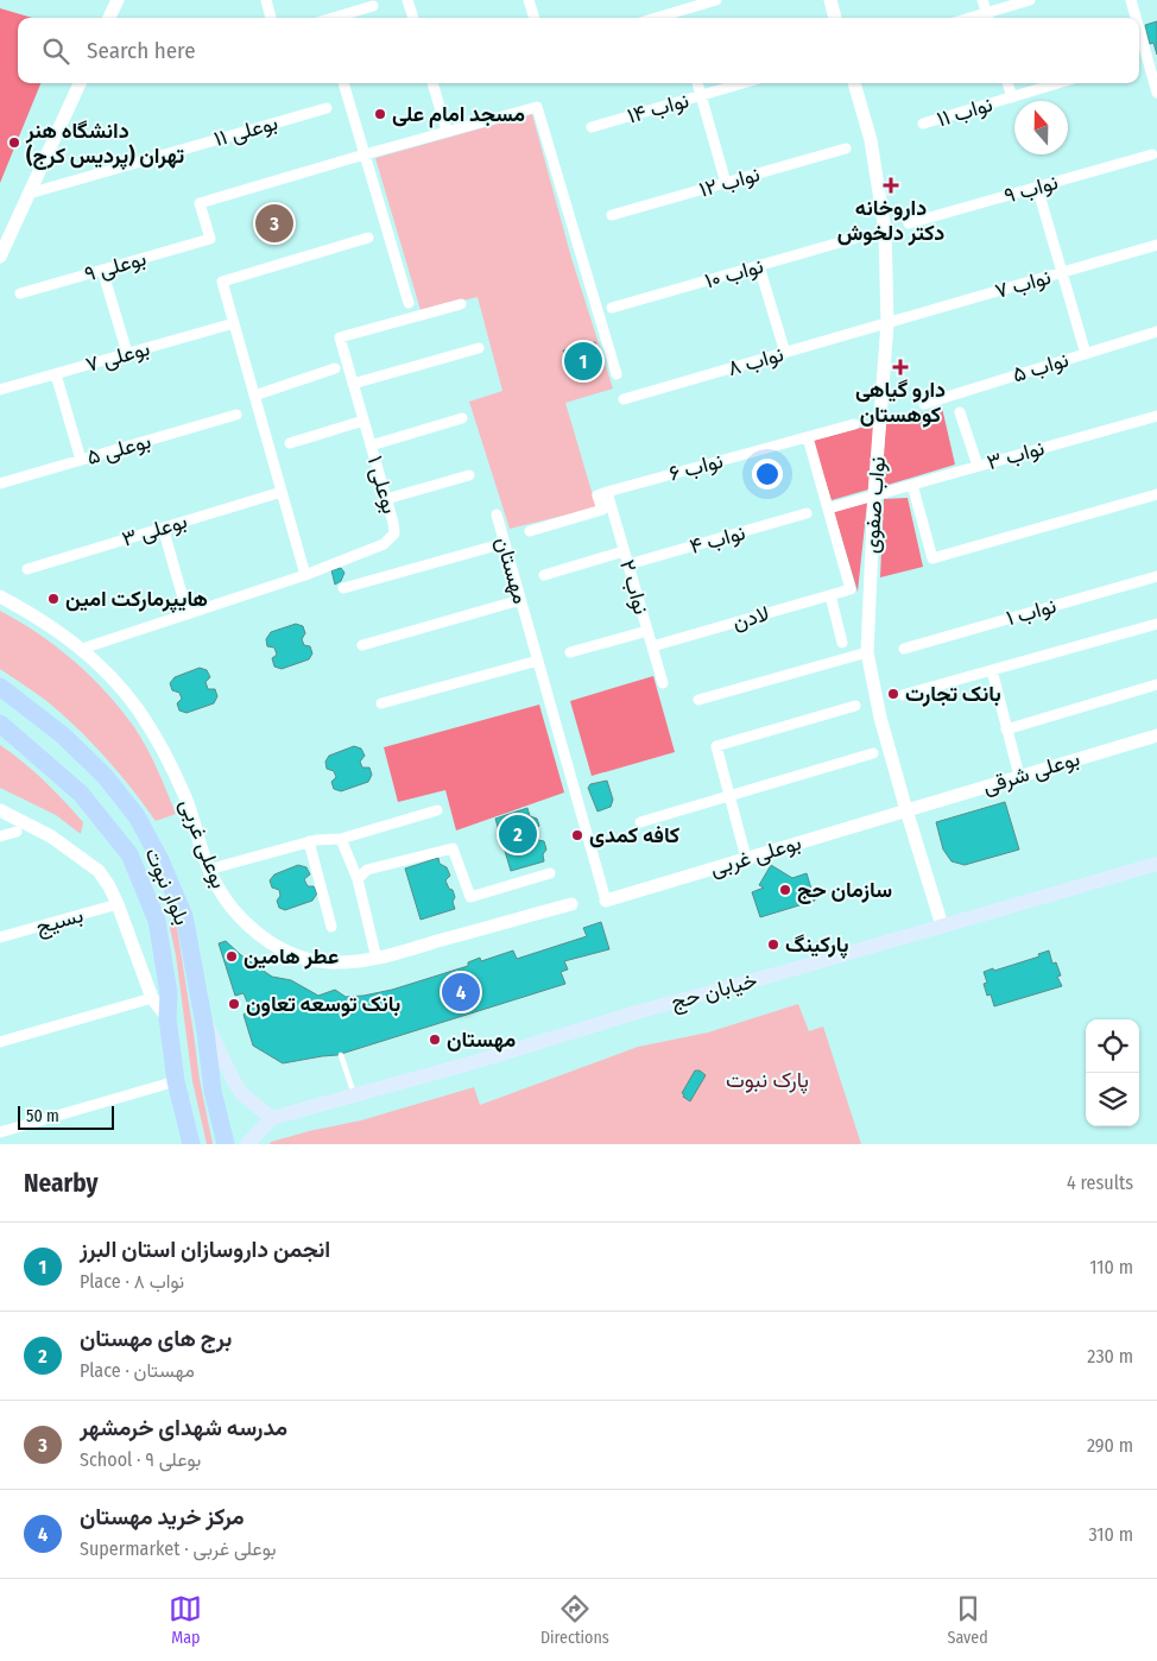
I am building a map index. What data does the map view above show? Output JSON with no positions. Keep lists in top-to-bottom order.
{
  "streets": {
    "main road": ["بلوار نبوت", "خیابان حج"],
    "street": [
      "نواب ۱۴",
      "نواب ۱۱",
      "بوعلی ۱۱",
      "نواب ۱۲",
      "نواب ۹",
      "بوعلی ۹",
      "نواب ۱۰",
      "نواب ۷",
      "بوعلی ۷",
      "نواب ۸",
      "نواب ۵",
      "بوعلی ۵",
      "نواب ۳",
      "نواب ۶",
      "بوعلی ۱",
      "نواب صفوی",
      "بوعلی ۳",
      "نواب ۴",
      "مهستان",
      "نواب ۲",
      "نواب ۱",
      "لادن",
      "بوعلی شرقی",
      "بوعلی غربی",
      "بسیج"
    ]
  },
  "crossings": [
    ["نواب ۷", "نواب ۸"],
    ["نواب ۷", "نواب صفوی"],
    ["نواب ۸", "نواب صفوی"],
    ["نواب ۳", "نواب صفوی"],
    ["نواب ۶", "نواب ۲"],
    ["بوعلی ۱", "بوعلی غربی"],
    ["نواب صفوی", "بوعلی شرقی"],
    ["نواب صفوی", "بوعلی غربی"],
    ["نواب صفوی", "خیابان حج"],
    ["نواب ۴", "نواب ۲"],
    ["مهستان", "بوعلی غربی"],
    ["نواب ۲", "لادن"],
    ["بوعلی شرقی", "بوعلی غربی"]
  ],
  "parks": ["پارک نبوت"],
  "places": {
    "other": [
      "مسجد امام علی",
      "دانشگاه هنر تهران (پردیس کرج)",
      "هایپرمارکت امین",
      "بانک تجارت",
      "کافه کمدی",
      "سازمان حج",
      "پارکینگ",
      "عطر هامین",
      "بانک توسعه تعاون",
      "مهستان"
    ],
    "health": ["داروخانه دکتر دلخوش", "دارو گیاهی کوهستان"]
  },
  "scale_bar": "50 m",
  "north": "top",
  "page": {
    "search": "Search here",
    "pins": [
      "3",
      "1",
      "2",
      "4"
    ],
    "scale": "50 m",
    "heading": ["Nearby", "4 results"],
    "list": [
      {
        "mark": "1",
        "name": "انجمن داروسازان استان البرز",
        "note": "Place · نواب ۸",
        "value": "110 m"
      },
      {
        "mark": "2",
        "name": "برج های مهستان",
        "note": "Place · مهستان",
        "value": "230 m"
      },
      {
        "mark": "3",
        "name": "مدرسه شهدای خرمشهر",
        "note": "School · بوعلی ۹",
        "value": "290 m"
      },
      {
        "mark": "4",
        "name": "مرکز خرید مهستان",
        "note": "Supermarket · بوعلی غربی",
        "value": "310 m"
      }
    ],
    "nav": ["Map", "Directions", "Saved"]
  }
}
